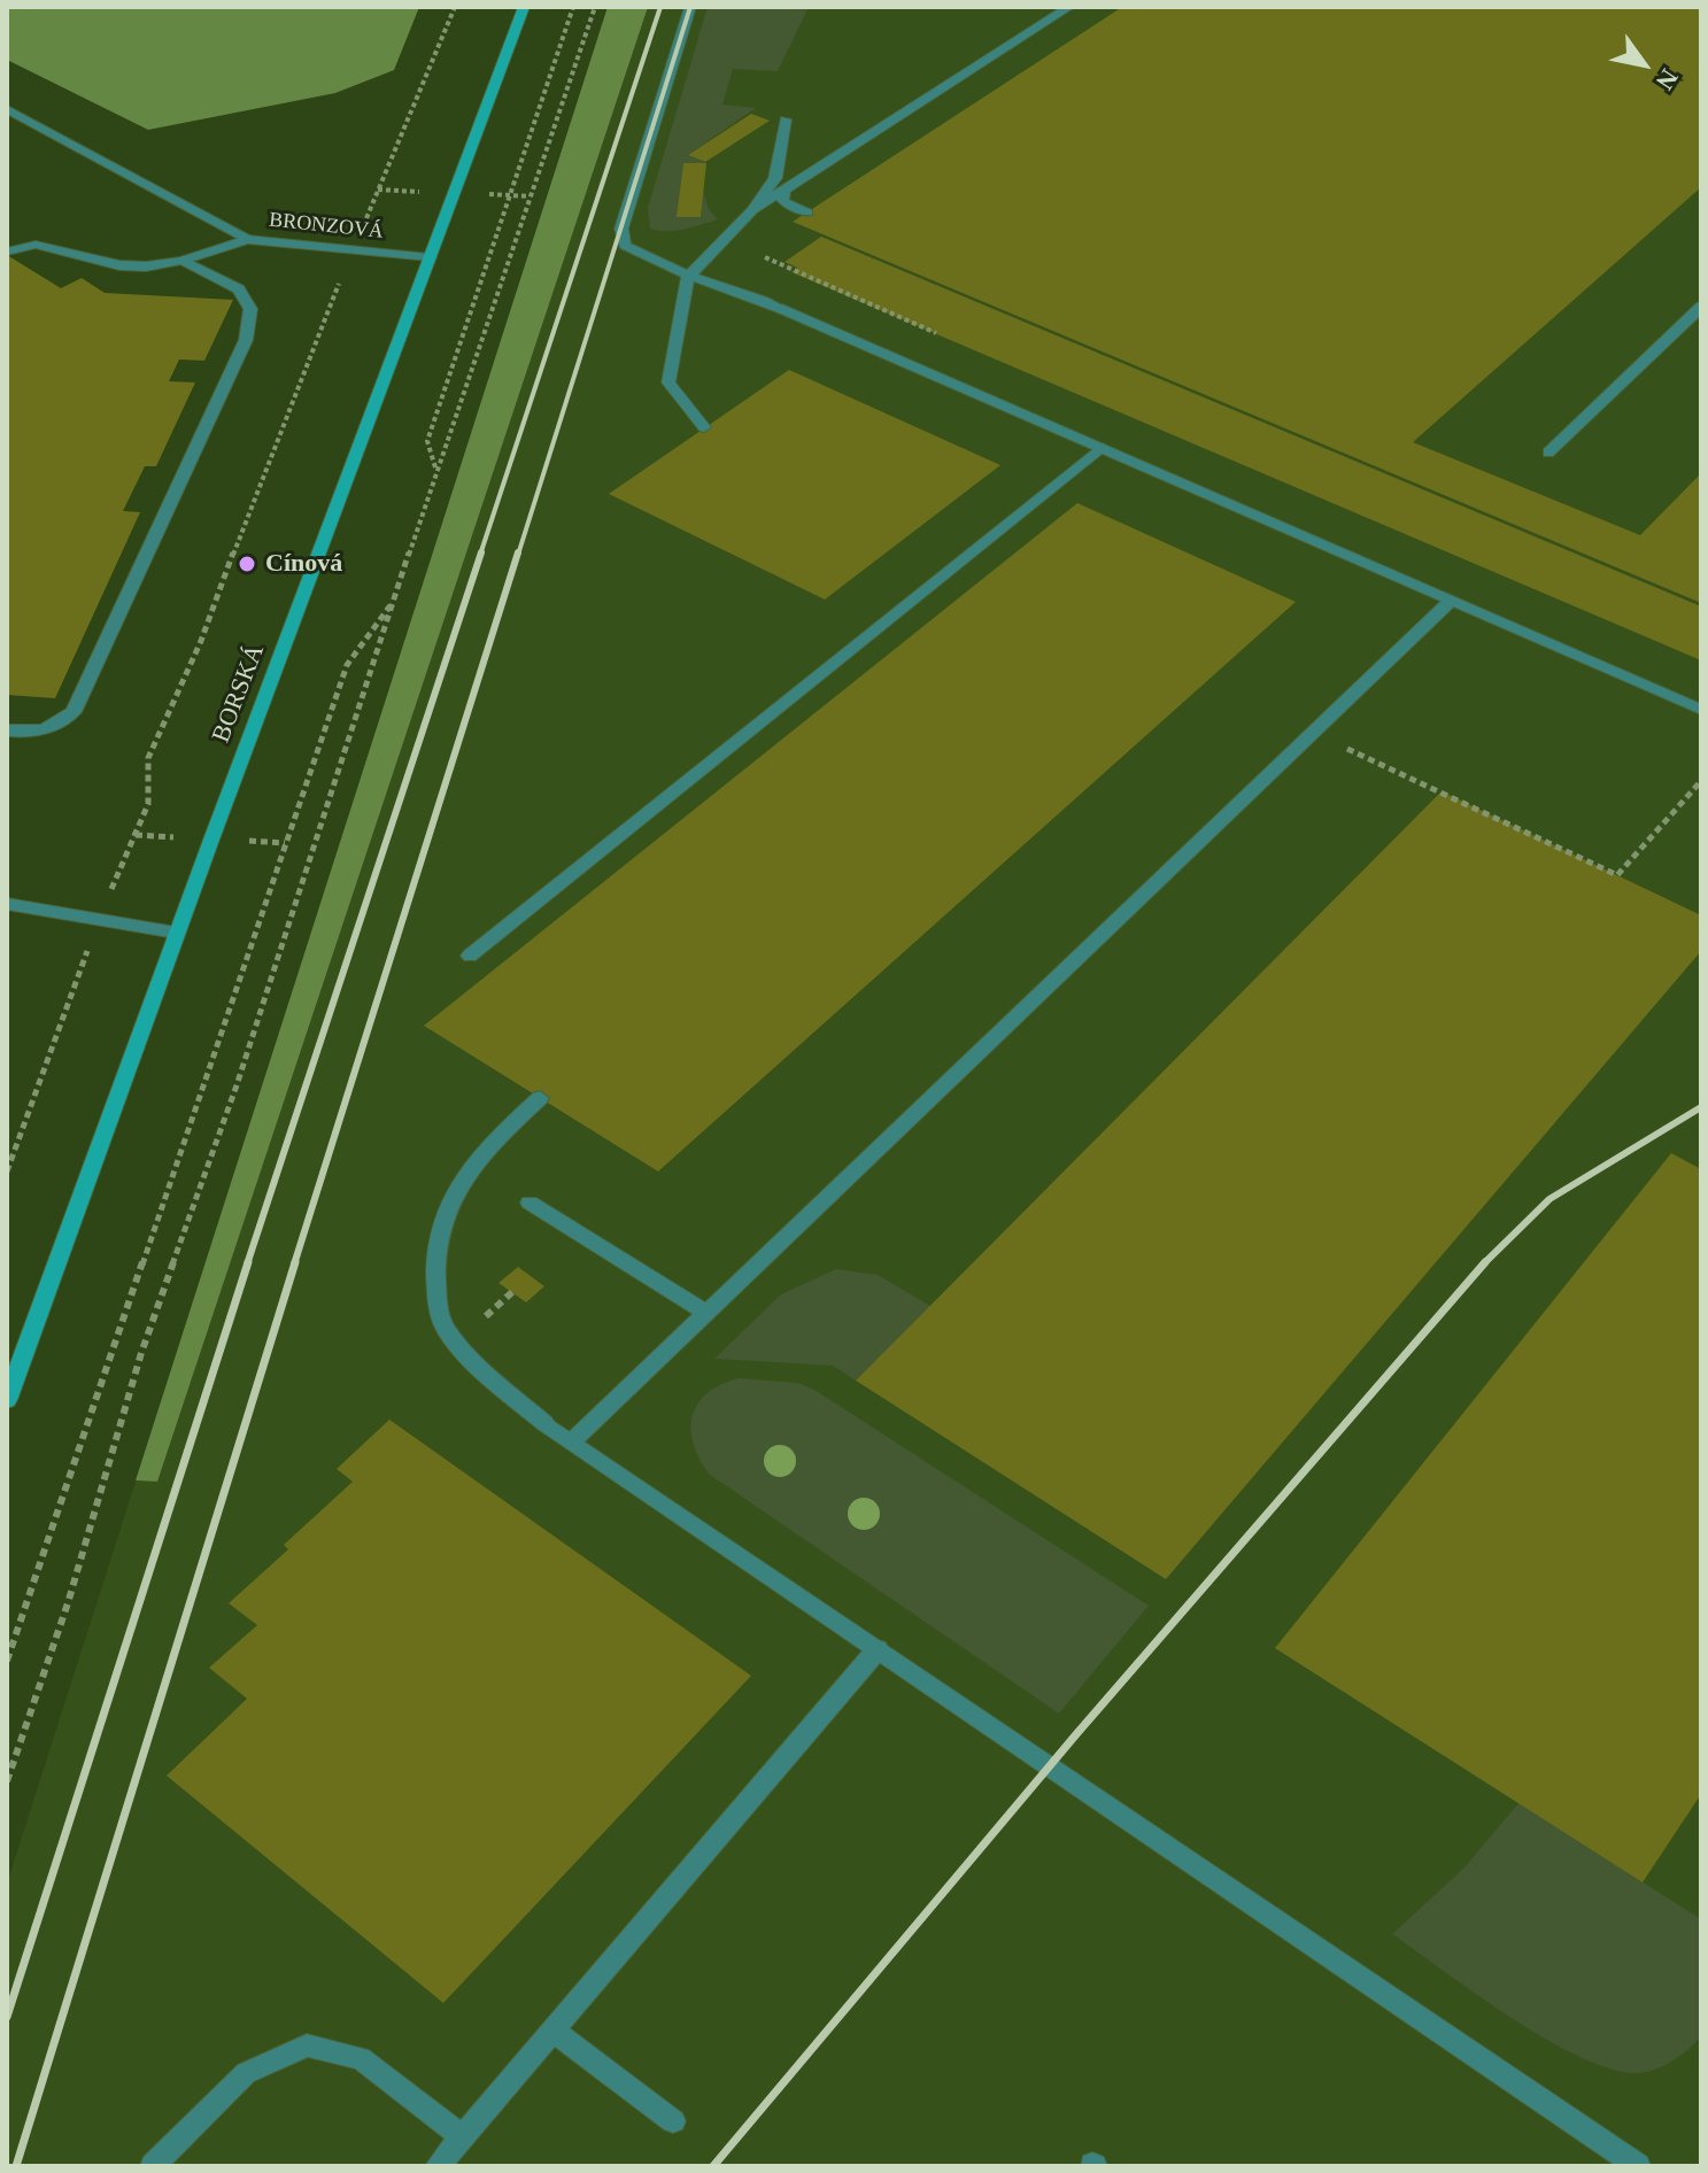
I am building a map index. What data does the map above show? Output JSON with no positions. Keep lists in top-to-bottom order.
{
  "streets": {
    "street": ["BRONZOVÁ", "BORSKÁ"]
  },
  "crossings": [
    ["BRONZOVÁ", "BORSKÁ"]
  ],
  "places": ["Cínová"],
  "north": "bottom right"
}
